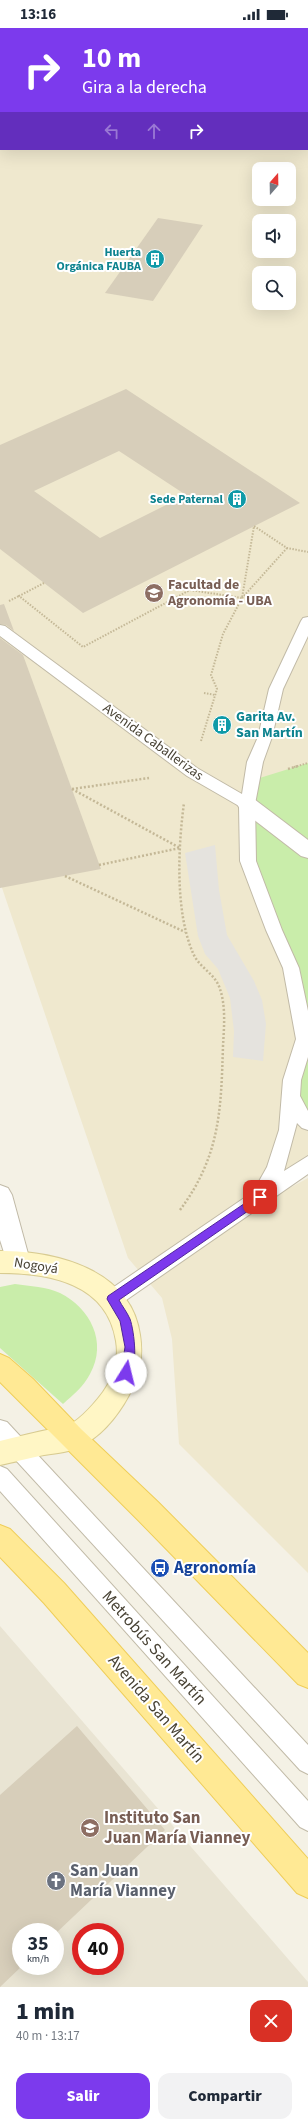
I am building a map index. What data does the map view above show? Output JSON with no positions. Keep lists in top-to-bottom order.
{
  "streets": {
    "main road": ["Avenida San Martín"],
    "street": ["Avenida Caballerizas", "Nogoyá"],
    "lane": ["Metrobús San Martín"]
  },
  "places": {
    "building": ["Huerta Orgánica FAUBA", "Sede Paternal", "Garita Av. San Martín"],
    "school or university": ["Facultad de Agronomía - UBA", "Instituto San Juan María Vianney"],
    "bus stop": ["Agronomía"],
    "church": ["San Juan María Vianney"]
  },
  "north": "top",
  "page": {
    "status": "13:16",
    "turn": ["10 m", "Gira a la derecha"],
    "speed": "35 km/h",
    "limit": "40",
    "heading": ["1 min", "40 m · 13:17"],
    "buttons": ["Salir", "Compartir"]
  }
}
